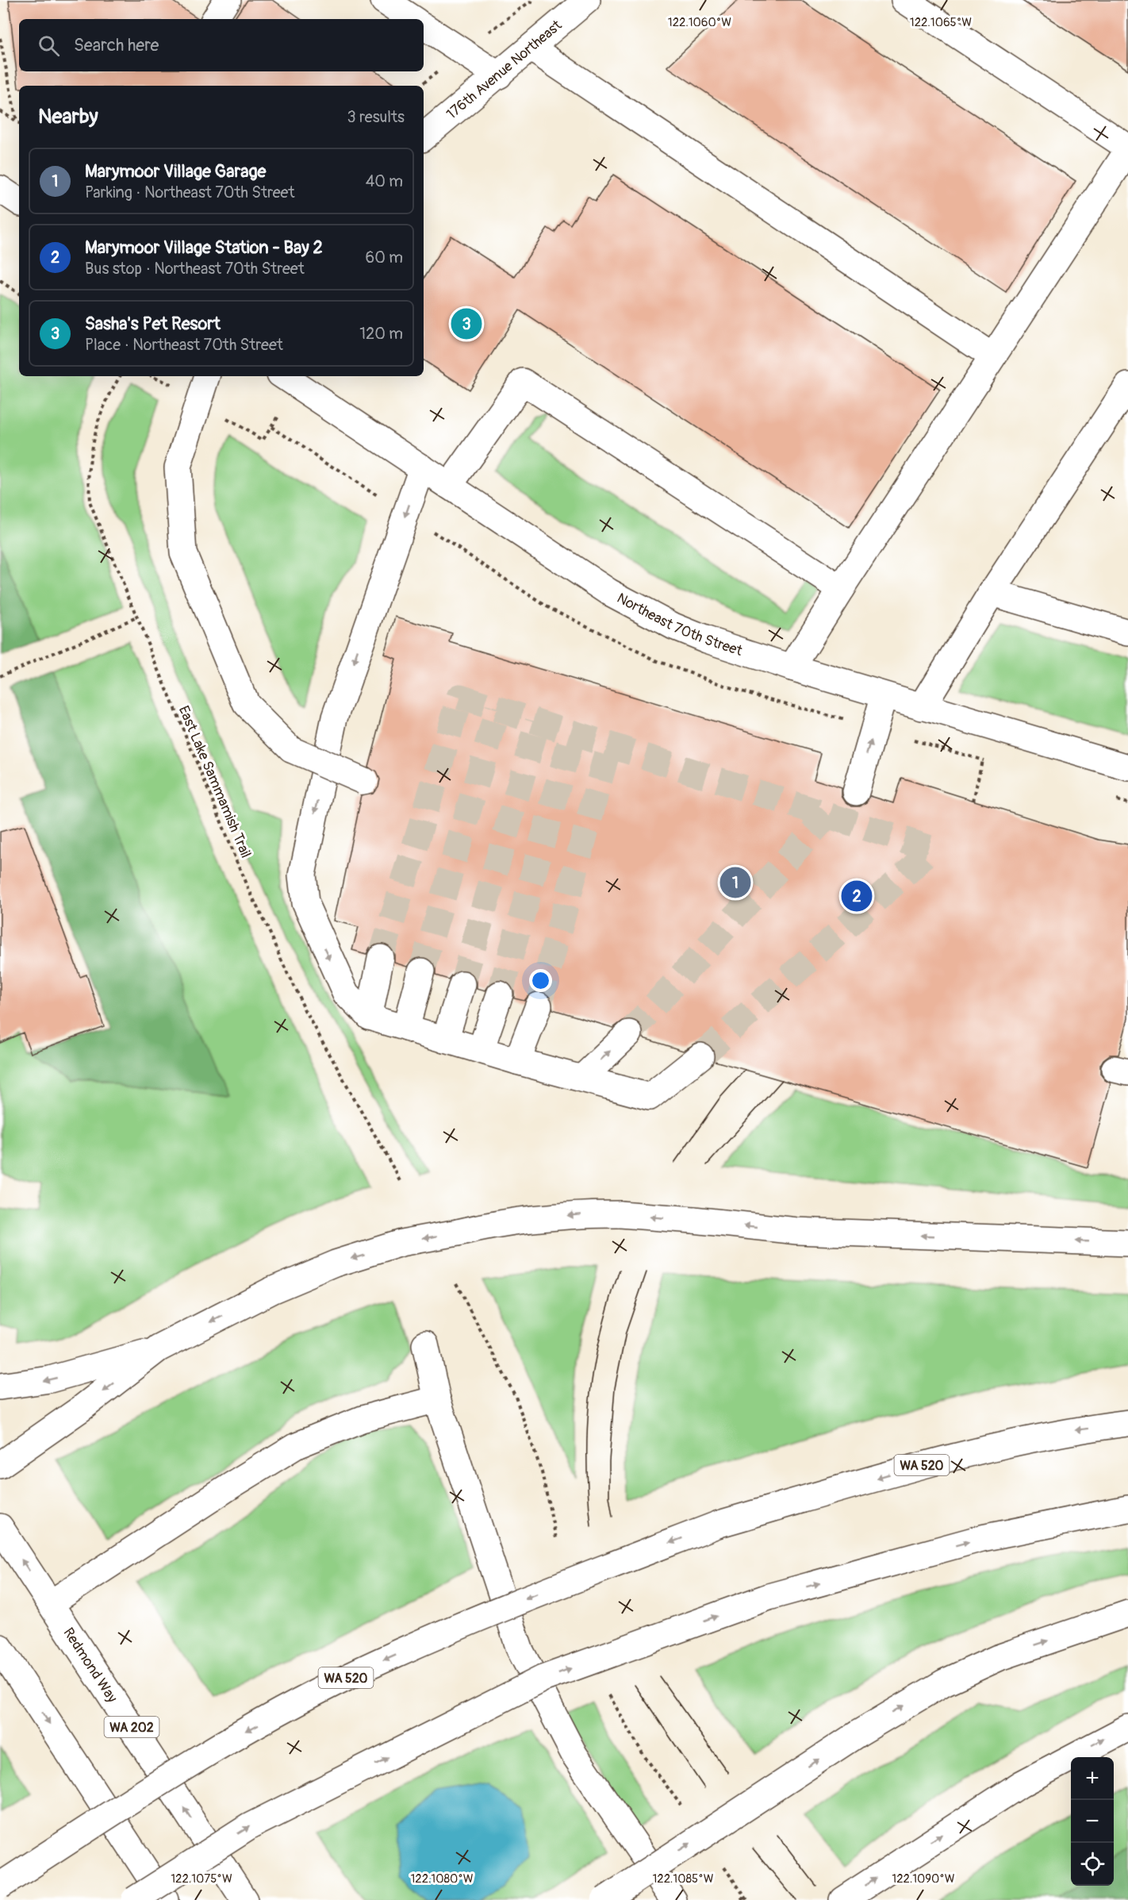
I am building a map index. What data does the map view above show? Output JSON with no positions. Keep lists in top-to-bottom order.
{
  "streets": {
    "main road": [
      "176th Avenue Northeast",
      "Northeast 70th Street",
      "WA 520",
      "Redmond Way",
      "WA 202"
    ],
    "path": ["East Lake Sammamish Trail"]
  },
  "page": {
    "search": "Search here",
    "heading": ["Nearby", "3 results"],
    "list": [
      {
        "mark": "1",
        "name": "Marymoor Village Garage",
        "note": "Parking · Northeast 70th Street",
        "value": "40 m"
      },
      {
        "mark": "2",
        "name": "Marymoor Village Station - Bay 2",
        "note": "Bus stop · Northeast 70th Street",
        "value": "60 m"
      },
      {
        "mark": "3",
        "name": "Sasha's Pet Resort",
        "note": "Place · Northeast 70th Street",
        "value": "120 m"
      }
    ],
    "pins": ["3", "1", "2"],
    "map_buttons": ["+", "−"]
  },
  "coordinates": [
    "122.1065°W",
    "122.1060°W",
    "122.1075°W",
    "122.1080°W",
    "122.1085°W",
    "122.1090°W"
  ]
}
